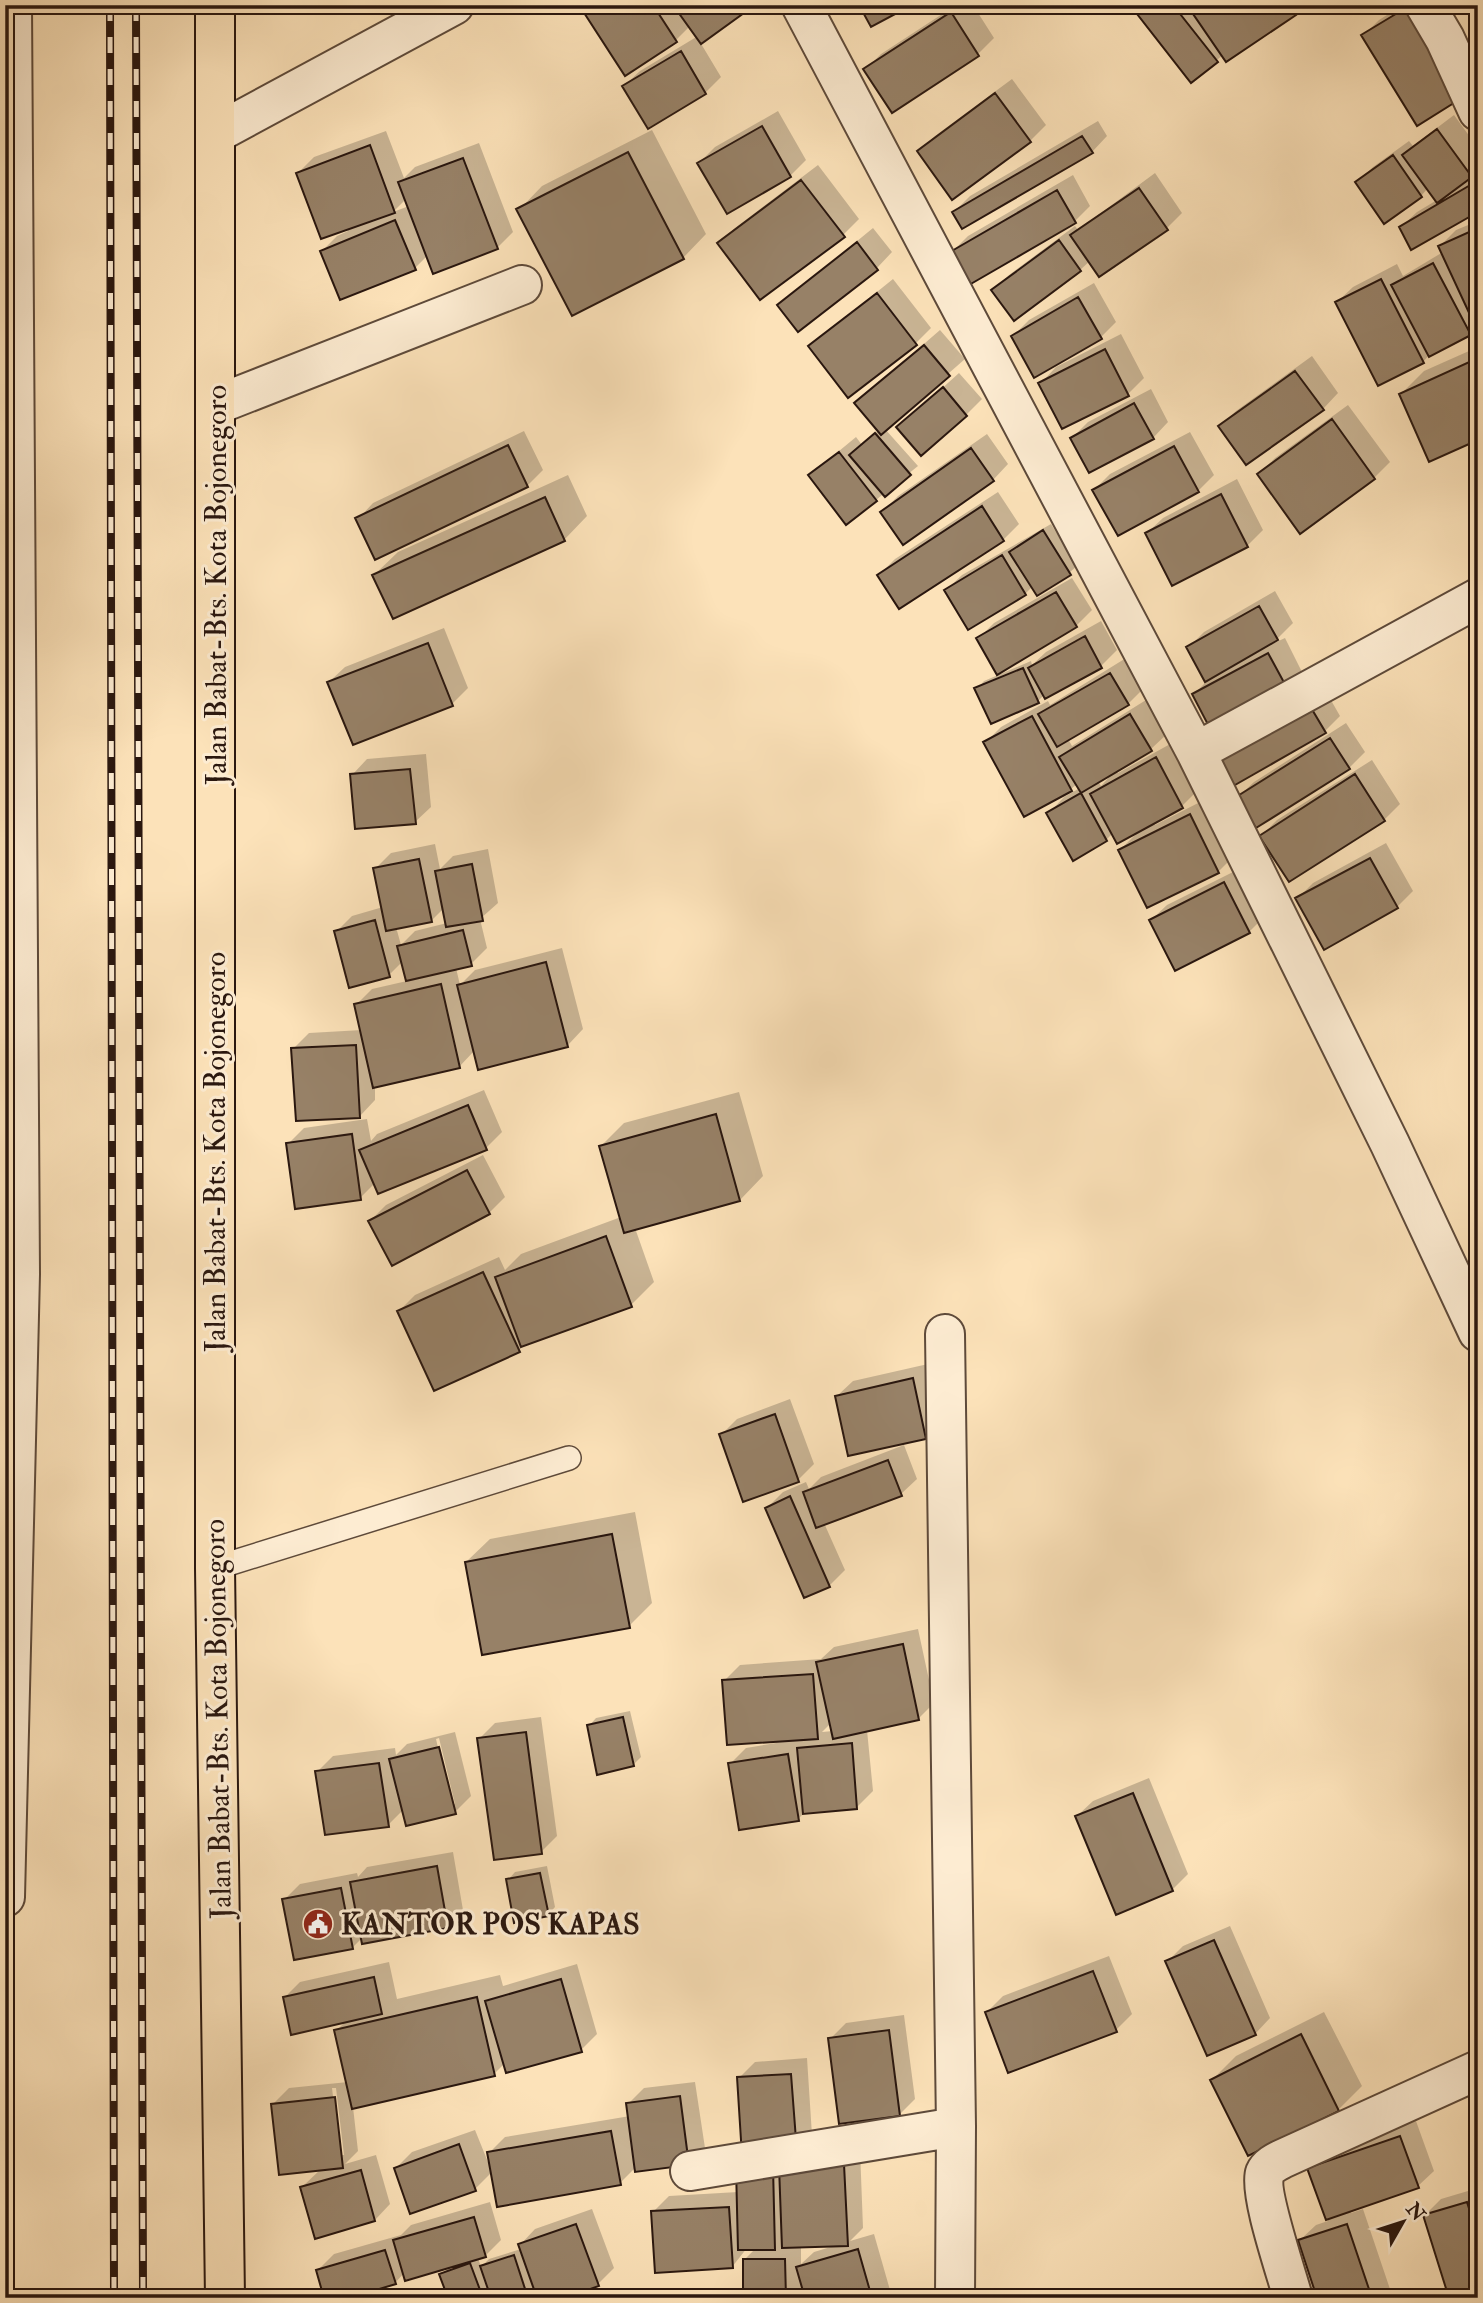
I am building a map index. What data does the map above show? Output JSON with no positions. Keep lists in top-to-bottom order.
{
  "streets": {
    "highway": ["Jalan Babat-Bts. Kota Bojonegoro"]
  },
  "places": {
    "public building": ["KANTOR POS KAPAS"]
  },
  "north": "top right"
}
